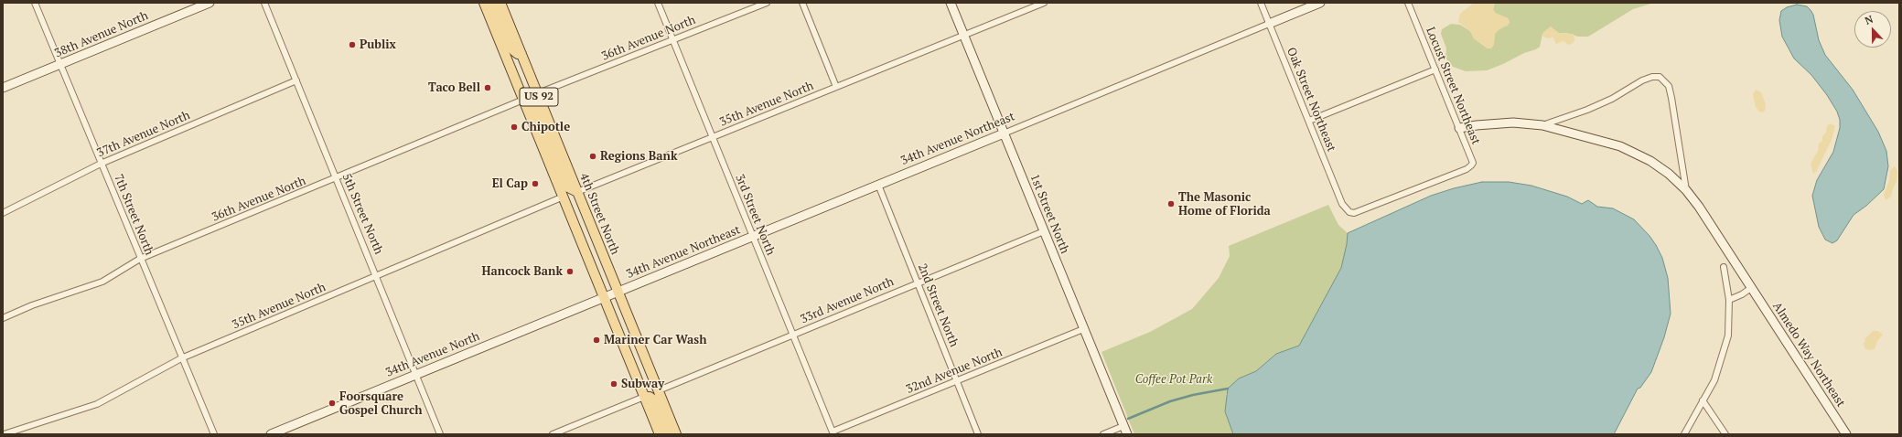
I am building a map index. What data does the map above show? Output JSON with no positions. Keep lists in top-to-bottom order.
{
  "streets": {
    "main road": ["US 92", "4th Street North"],
    "street": [
      "38th Avenue North",
      "36th Avenue North",
      "Locust Street Northeast",
      "Oak Street Northeast",
      "35th Avenue North",
      "37th Avenue North",
      "34th Avenue Northeast",
      "5th Street North",
      "1st Street North",
      "7th Street North",
      "3rd Street North",
      "33rd Avenue North",
      "2nd Street North",
      "34th Avenue North",
      "Almedo Way Northeast",
      "32nd Avenue North"
    ]
  },
  "crossings": [
    ["38th Avenue North", "7th Street North"],
    ["36th Avenue North", "US 92"],
    ["36th Avenue North", "5th Street North"],
    ["36th Avenue North", "4th Street North"],
    ["36th Avenue North", "7th Street North"],
    ["36th Avenue North", "3rd Street North"],
    ["Locust Street Northeast", "Oak Street Northeast"],
    ["Locust Street Northeast", "Almedo Way Northeast"],
    ["US 92", "35th Avenue North"],
    ["US 92", "34th Avenue Northeast"],
    ["US 92", "34th Avenue North"],
    ["Oak Street Northeast", "34th Avenue Northeast"],
    ["35th Avenue North", "5th Street North"],
    ["35th Avenue North", "4th Street North"],
    ["35th Avenue North", "1st Street North"],
    ["35th Avenue North", "7th Street North"],
    ["35th Avenue North", "3rd Street North"],
    ["37th Avenue North", "5th Street North"],
    ["37th Avenue North", "7th Street North"],
    ["34th Avenue Northeast", "4th Street North"],
    ["34th Avenue Northeast", "1st Street North"],
    ["34th Avenue Northeast", "3rd Street North"],
    ["34th Avenue Northeast", "2nd Street North"],
    ["34th Avenue Northeast", "34th Avenue North"],
    ["5th Street North", "34th Avenue North"],
    ["4th Street North", "33rd Avenue North"],
    ["1st Street North", "33rd Avenue North"],
    ["1st Street North", "32nd Avenue North"],
    ["3rd Street North", "33rd Avenue North"],
    ["3rd Street North", "32nd Avenue North"],
    ["33rd Avenue North", "2nd Street North"],
    ["2nd Street North", "32nd Avenue North"]
  ],
  "parks": ["Coffee Pot Park"],
  "places": [
    "Publix",
    "Taco Bell",
    "Chipotle",
    "Regions Bank",
    "El Cap",
    "The Masonic Home of Florida",
    "Hancock Bank",
    "Mariner Car Wash",
    "Subway",
    "Foorsquare Gospel Church"
  ],
  "north": "top"
}
